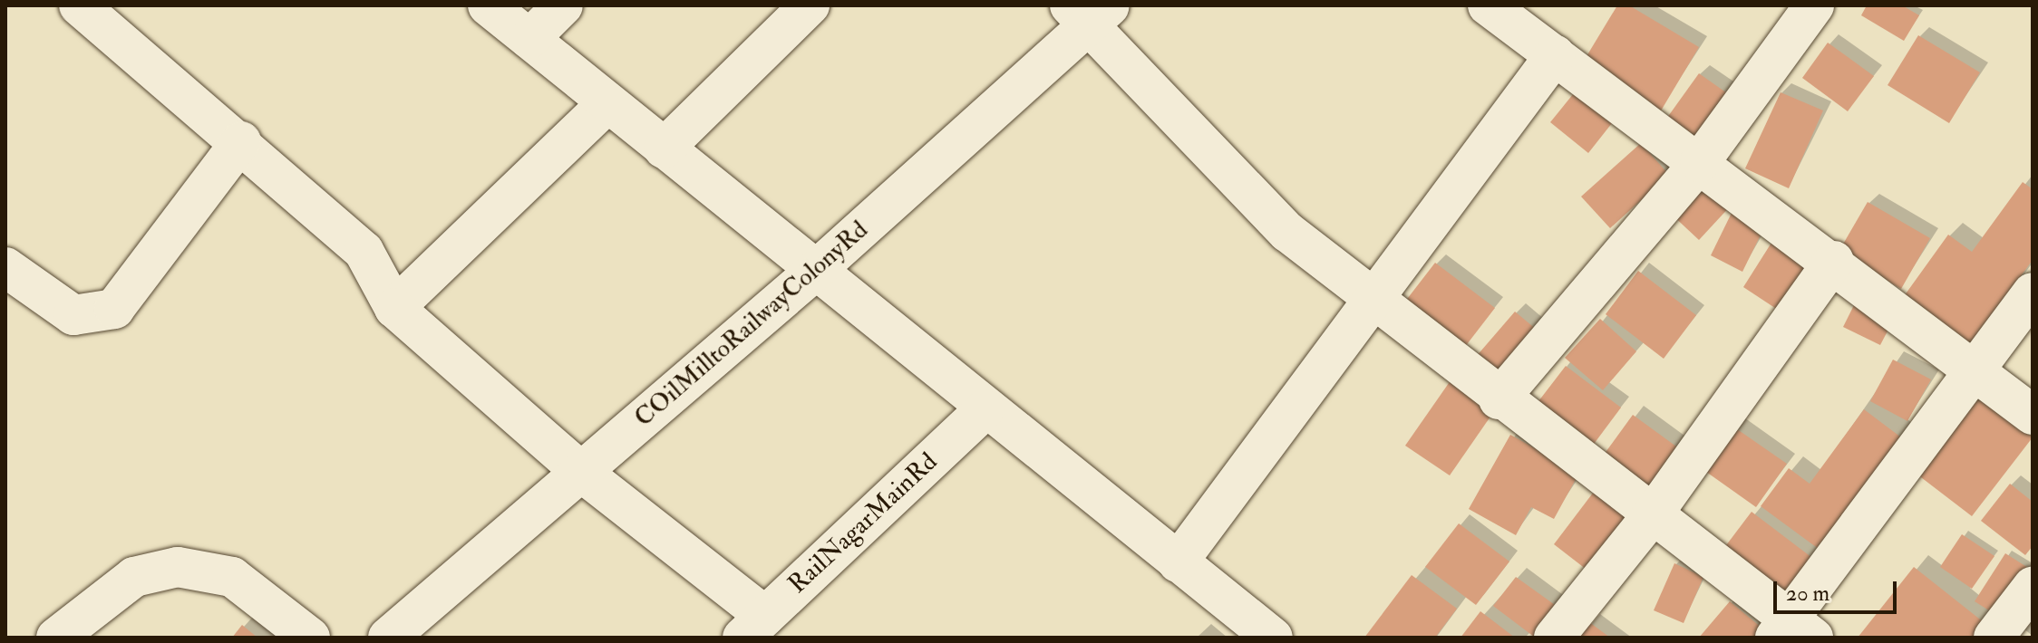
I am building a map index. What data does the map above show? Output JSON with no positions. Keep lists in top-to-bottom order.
{
  "streets": {
    "street": ["COilMilltoRailwayColonyRd", "RailNagarMainRd"]
  },
  "scale_bar": "20 m"
}
